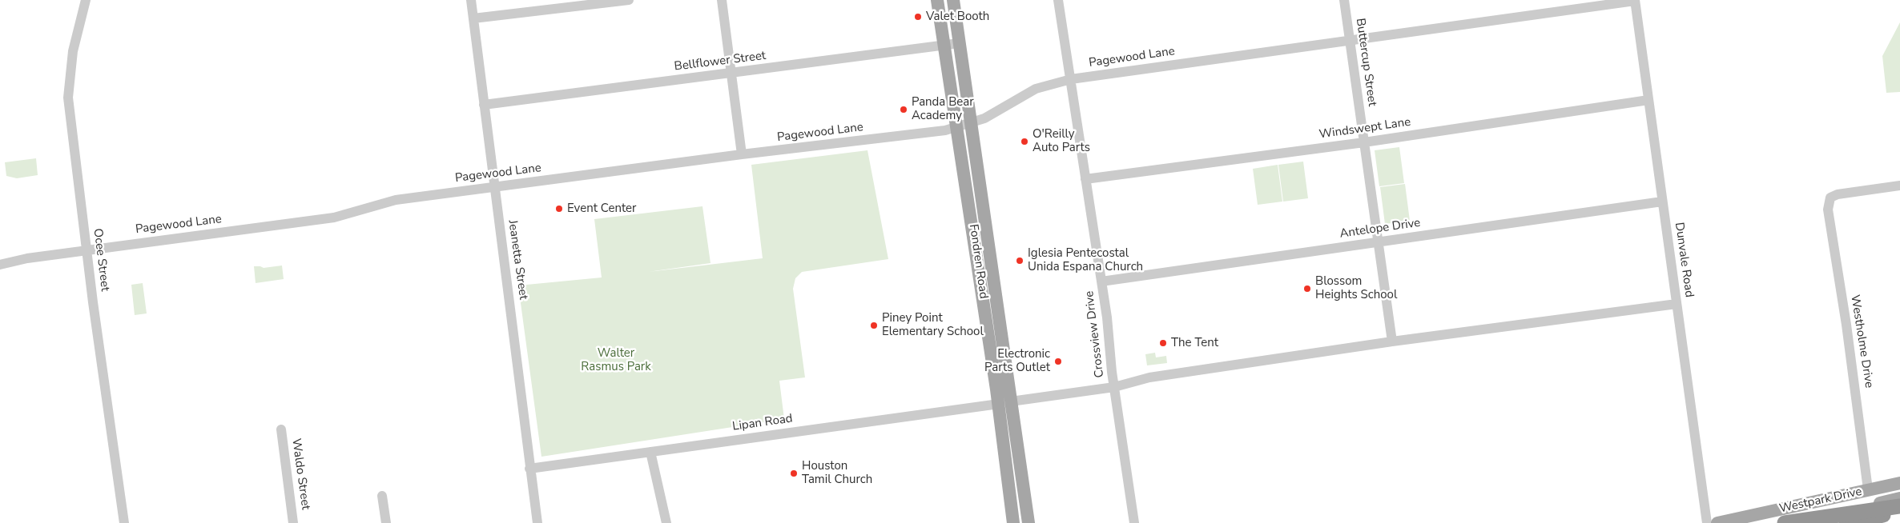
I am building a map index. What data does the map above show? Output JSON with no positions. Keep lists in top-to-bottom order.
{
  "streets": {
    "main road": ["Fondren Road", "Westpark Drive"],
    "street": [
      "Pagewood Lane",
      "Bellflower Street",
      "Buttercup Street",
      "Windswept Lane",
      "Antelope Drive",
      "Ocee Street",
      "Jeanetta Street",
      "Dunvale Road",
      "Crossview Drive",
      "Westholme Drive",
      "Lipan Road",
      "Waldo Street"
    ]
  },
  "crossings": [
    ["Pagewood Lane", "Buttercup Street"],
    ["Pagewood Lane", "Ocee Street"],
    ["Pagewood Lane", "Jeanetta Street"],
    ["Pagewood Lane", "Dunvale Road"],
    ["Pagewood Lane", "Fondren Road"],
    ["Pagewood Lane", "Crossview Drive"],
    ["Bellflower Street", "Jeanetta Street"],
    ["Bellflower Street", "Fondren Road"],
    ["Buttercup Street", "Windswept Lane"],
    ["Buttercup Street", "Antelope Drive"],
    ["Buttercup Street", "Lipan Road"],
    ["Windswept Lane", "Dunvale Road"],
    ["Windswept Lane", "Crossview Drive"],
    ["Antelope Drive", "Dunvale Road"],
    ["Antelope Drive", "Crossview Drive"],
    ["Jeanetta Street", "Lipan Road"],
    ["Dunvale Road", "Lipan Road"],
    ["Fondren Road", "Lipan Road"],
    ["Crossview Drive", "Lipan Road"],
    ["Westholme Drive", "Westpark Drive"]
  ],
  "parks": ["Walter Rasmus Park"],
  "places": [
    "Valet Booth",
    "Panda Bear Academy",
    "O'Reilly Auto Parts",
    "Event Center",
    "Iglesia Pentecostal Unida Espana Church",
    "Blossom Heights School",
    "Piney Point Elementary School",
    "The Tent",
    "Electronic Parts Outlet",
    "Houston Tamil Church"
  ]
}
